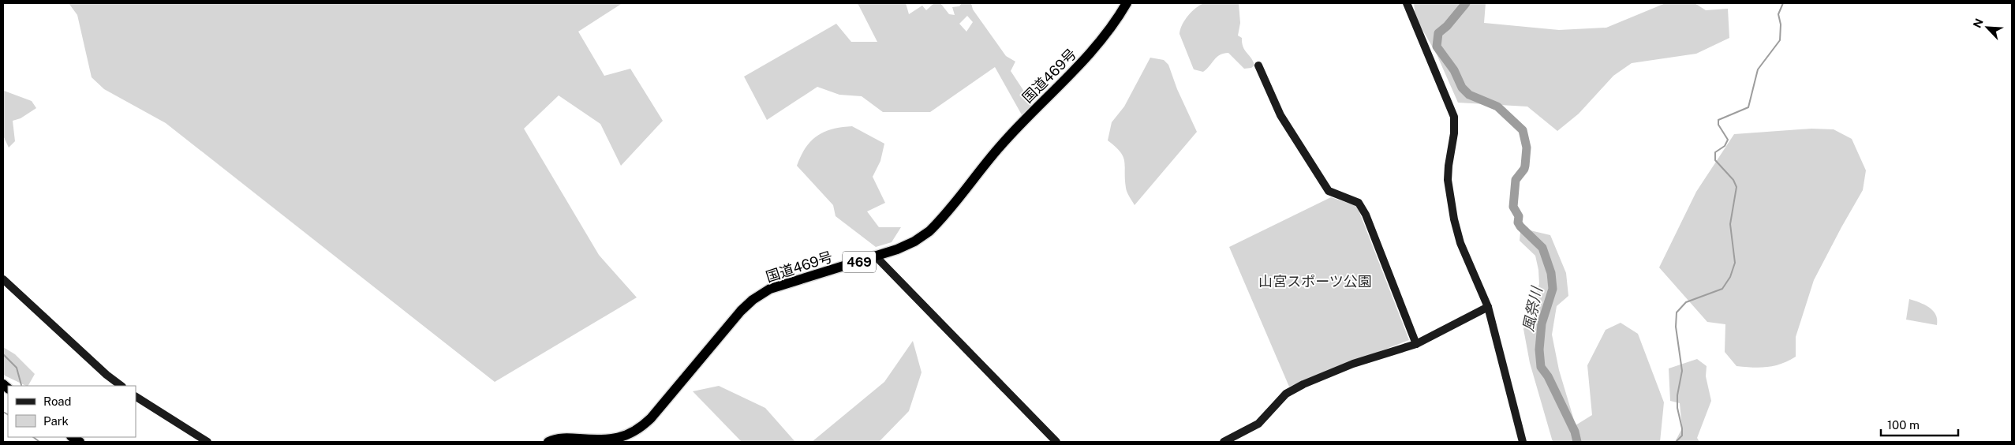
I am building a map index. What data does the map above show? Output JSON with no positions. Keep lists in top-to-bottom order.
{
  "streets": {
    "highway": ["国道469号", "469"]
  },
  "water": ["風祭川"],
  "parks": ["山宮スポーツ公園"],
  "legend": ["Road", "Park"],
  "scale_bar": "100 m",
  "north": "top left"
}
